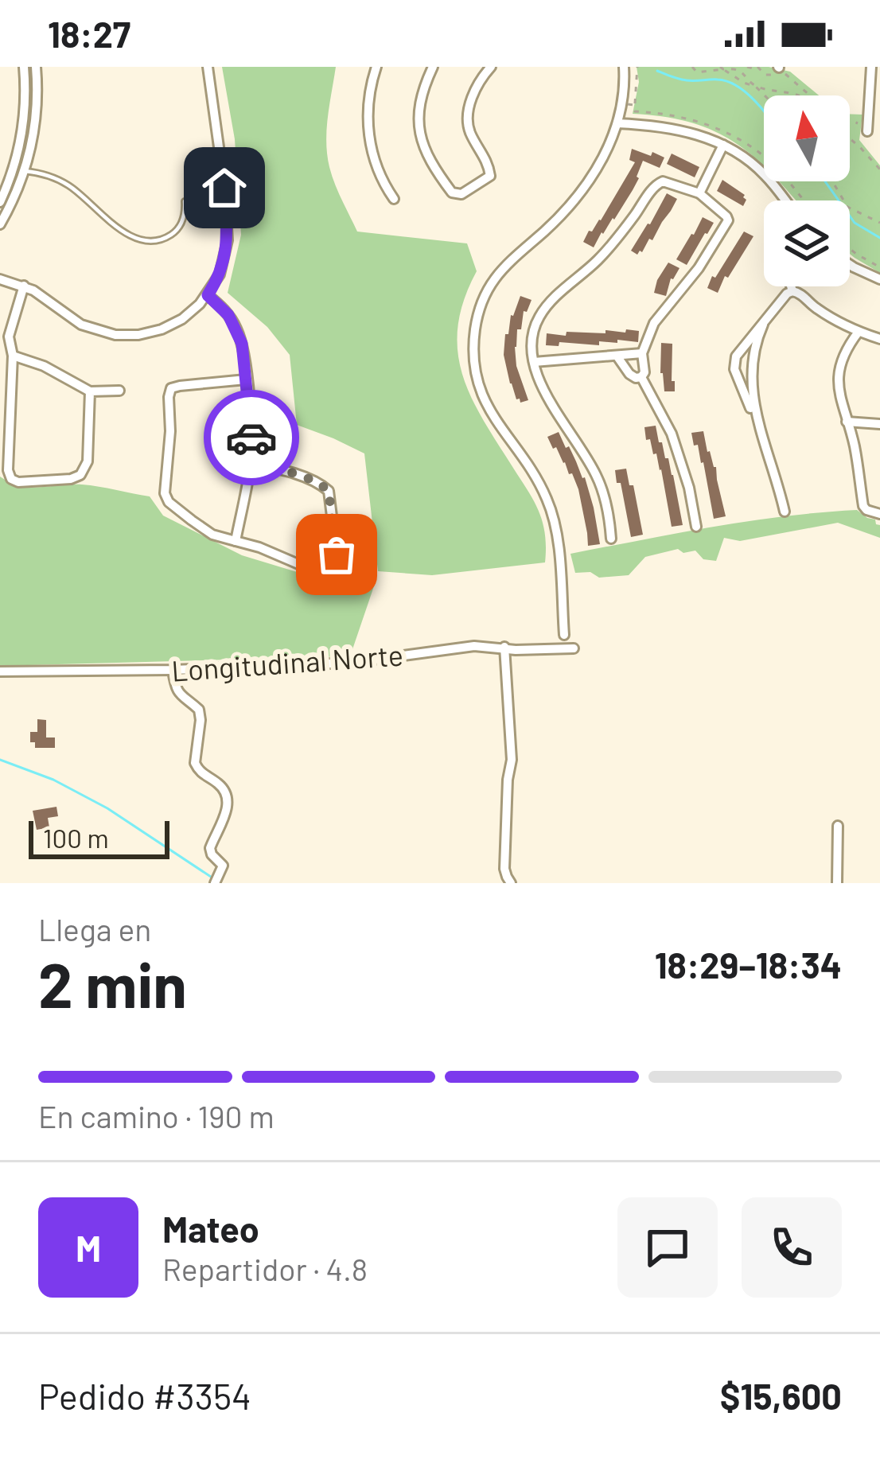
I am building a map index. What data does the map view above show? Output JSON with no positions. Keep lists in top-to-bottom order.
{
  "streets": {
    "street": ["Longitudinal Norte"]
  },
  "scale_bar": "100 m",
  "north": "top",
  "page": {
    "status": "18:27",
    "scale": "100 m",
    "heading": ["2 min", "Llega en", "18:29–18:34"],
    "panel": [
      "Mateo",
      "Repartidor · 4.8",
      "Pedido #3354",
      "$15,600"
    ],
    "bar": "En camino · 190 m",
    "round": "M"
  }
}
